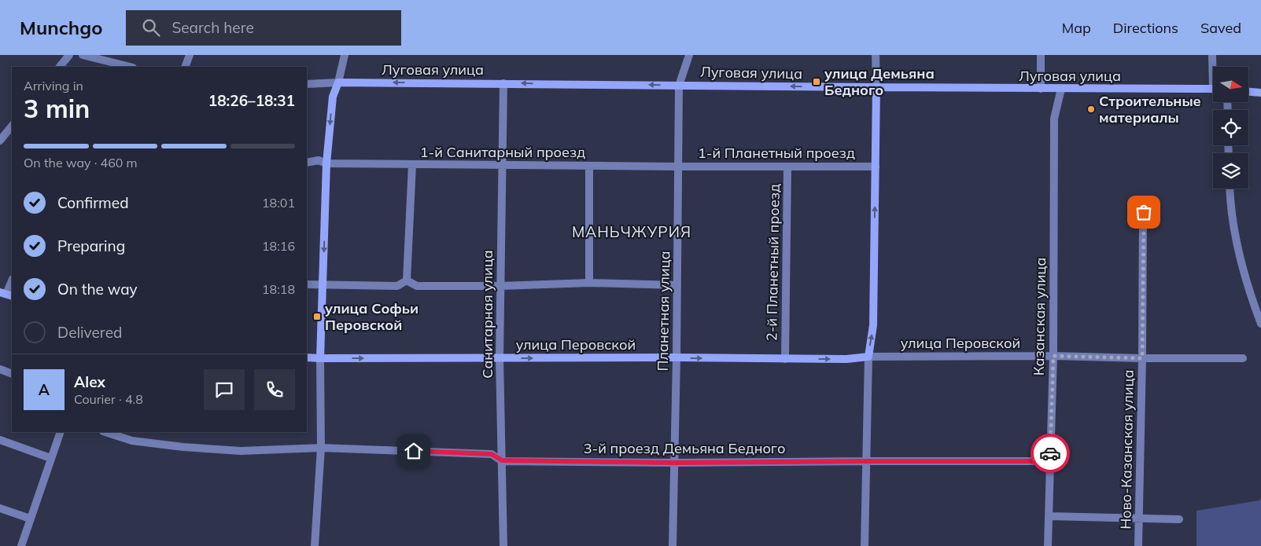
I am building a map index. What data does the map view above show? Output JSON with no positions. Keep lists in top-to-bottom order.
{
  "streets": {
    "main road": ["Луговая улица", "улица Перовской"],
    "street": [
      "1-й Санитарный проезд",
      "1-й Планетный проезд",
      "2-й Планетный проезд",
      "Планетная улица",
      "Санитарная улица",
      "Казанская улица",
      "3-й проезд Демьяна Бедного",
      "Ново-Казанская улица"
    ]
  },
  "crossings": [
    ["Луговая улица", "Планетная улица"],
    ["Луговая улица", "Санитарная улица"],
    ["Луговая улица", "Казанская улица"],
    ["1-й Санитарный проезд", "1-й Планетный проезд"],
    ["1-й Санитарный проезд", "Планетная улица"],
    ["1-й Санитарный проезд", "Санитарная улица"],
    ["1-й Планетный проезд", "2-й Планетный проезд"],
    ["1-й Планетный проезд", "Планетная улица"],
    ["2-й Планетный проезд", "улица Перовской"],
    ["Планетная улица", "улица Перовской"],
    ["Планетная улица", "3-й проезд Демьяна Бедного"],
    ["Санитарная улица", "улица Перовской"],
    ["Санитарная улица", "3-й проезд Демьяна Бедного"],
    ["Казанская улица", "улица Перовской"],
    ["Казанская улица", "3-й проезд Демьяна Бедного"],
    ["улица Перовской", "Ново-Казанская улица"]
  ],
  "one_way": ["Луговая улица", "улица Перовской"],
  "districts": ["МАНЬЧЖУРИЯ"],
  "places": {
    "transit": ["улица Демьяна Бедного", "улица Софьи Перовской"],
    "other": ["Строительные материалы"]
  },
  "north": "right",
  "page": {
    "header": "Munchgo",
    "search": "Search here",
    "nav": ["Map", "Directions", "Saved"],
    "heading": ["3 min", "Arriving in", "18:26–18:31"],
    "panel": ["Alex", "Courier · 4.8"],
    "bar": "On the way · 460 m",
    "list": [
      ["Confirmed", "18:01"],
      ["Preparing", "18:16"],
      ["On the way", "18:18"],
      "Delivered"
    ],
    "round": "A"
  }
}
